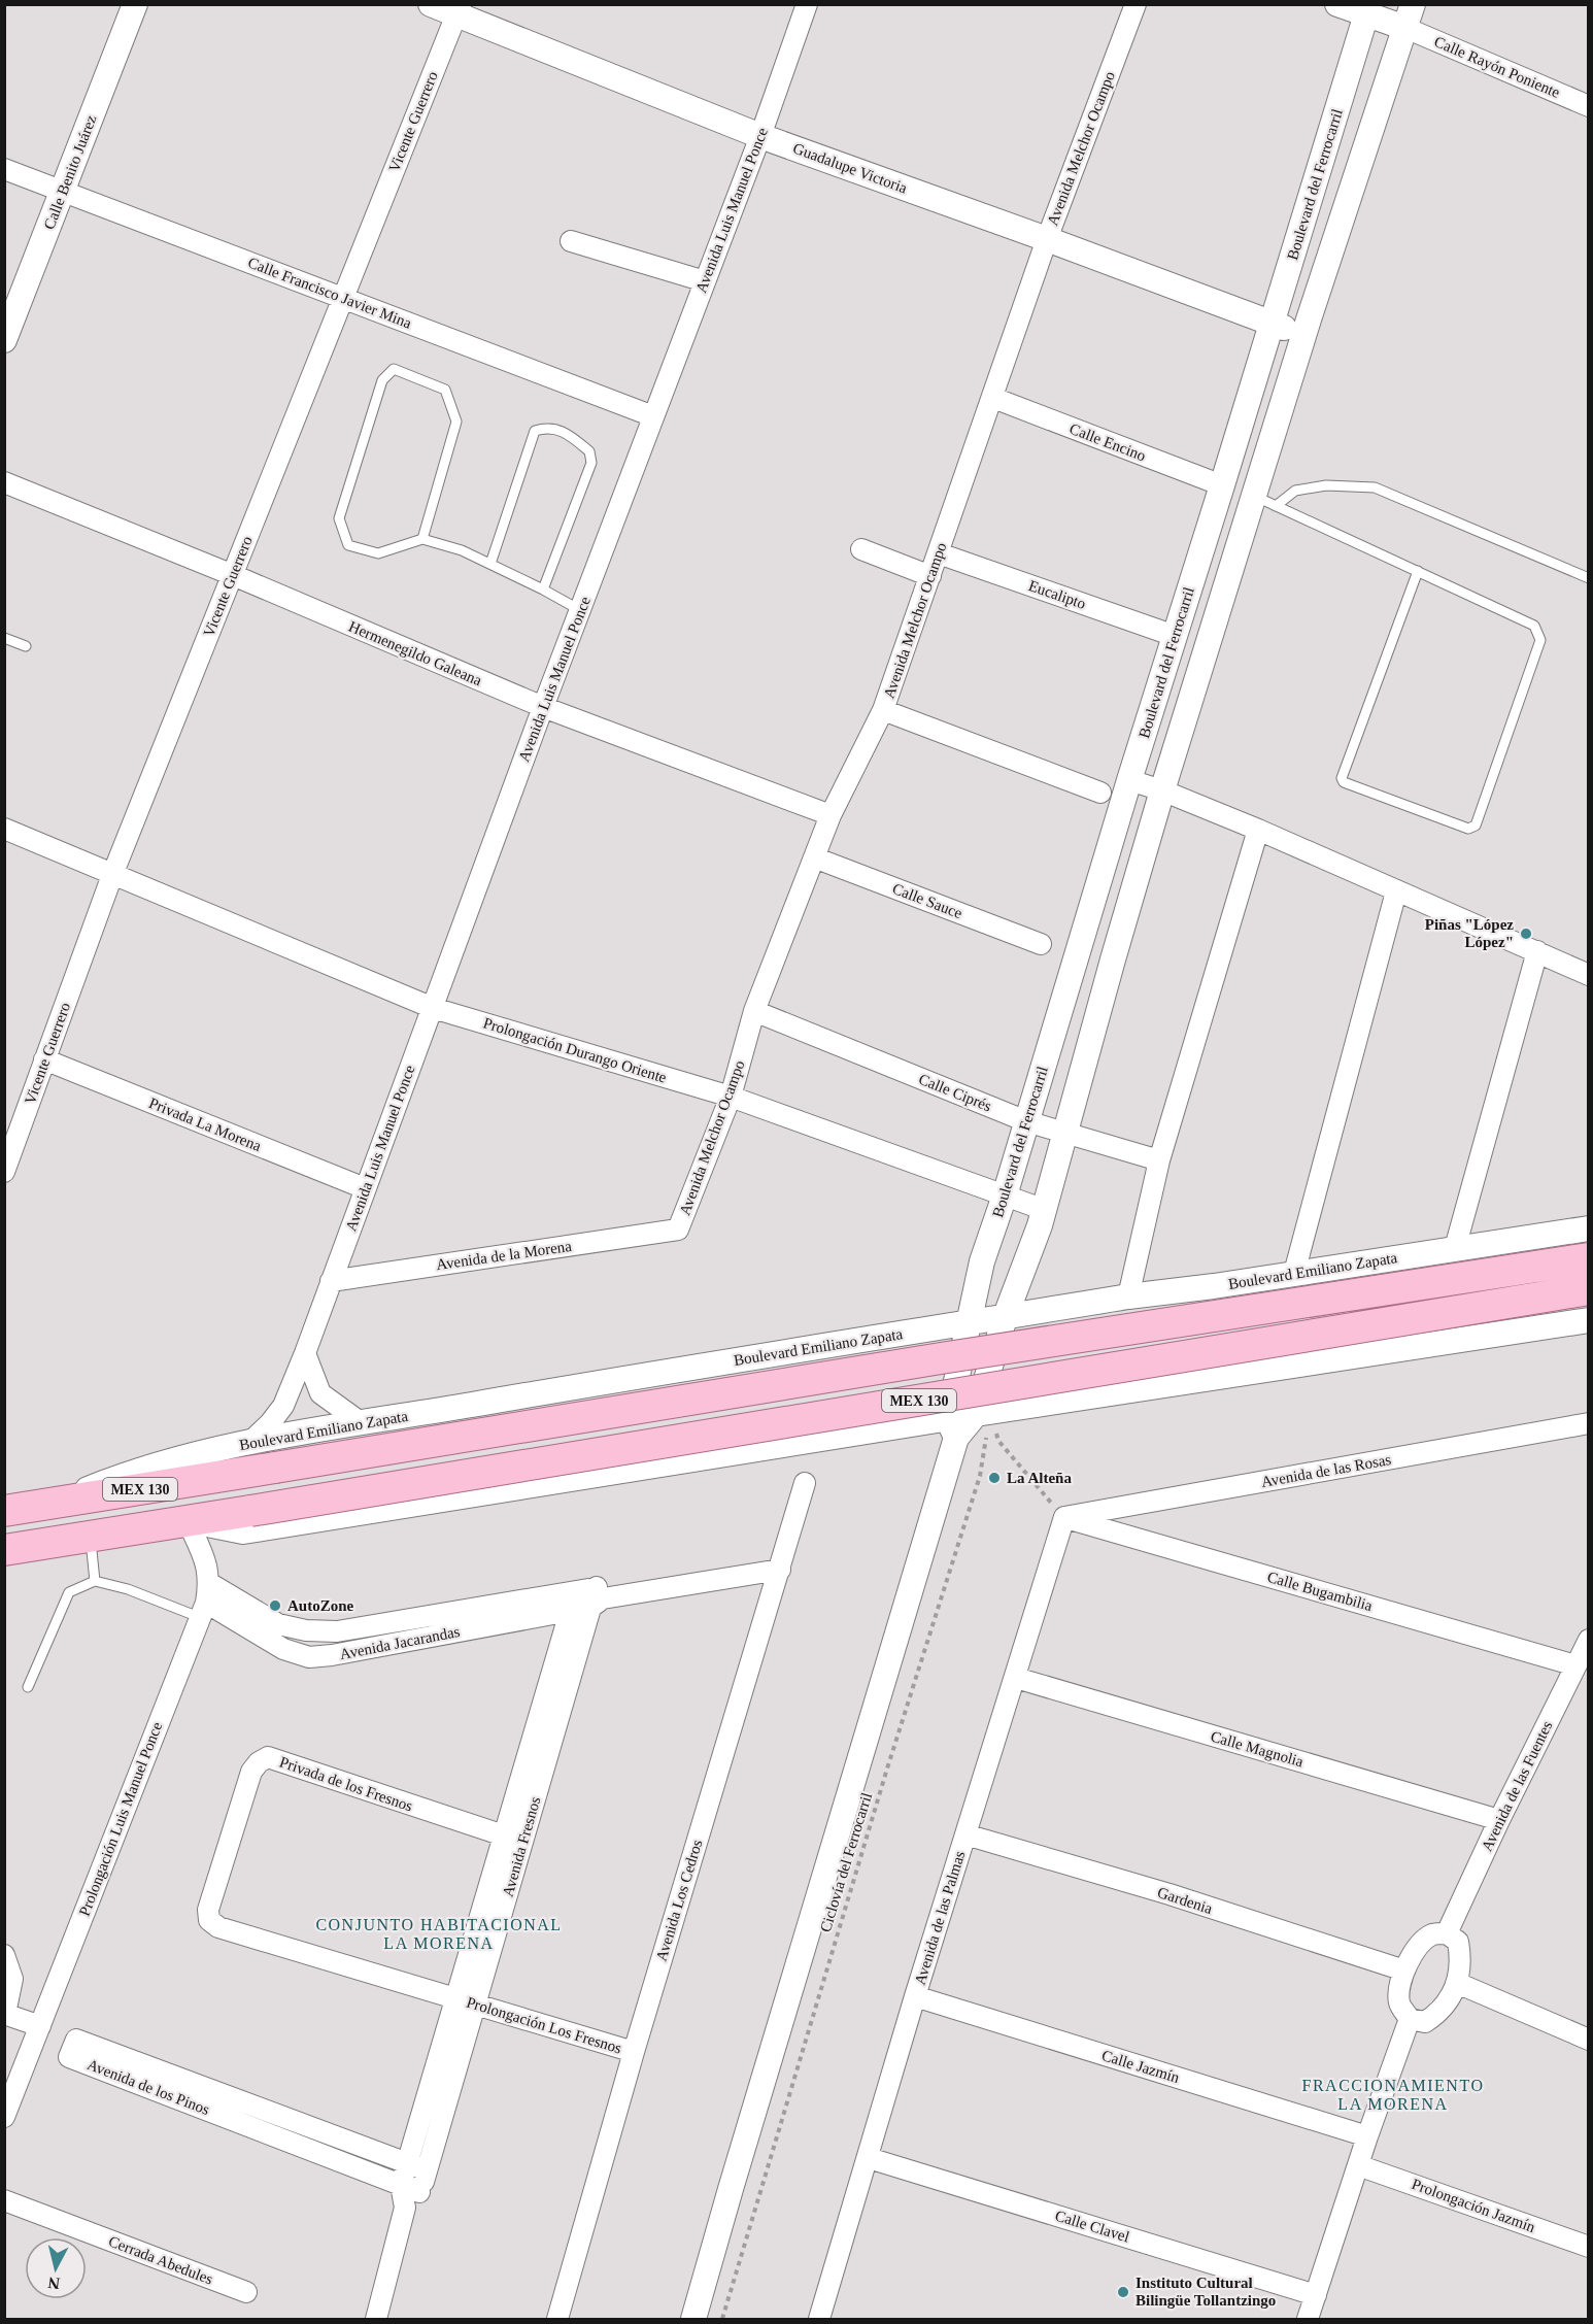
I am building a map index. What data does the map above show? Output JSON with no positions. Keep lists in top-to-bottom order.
{
  "streets": {
    "main road": ["Boulevard Emiliano Zapata", "MEX 130"],
    "street": [
      "Calle Rayón Poniente",
      "Vicente Guerrero",
      "Avenida Melchor Ocampo",
      "Guadalupe Victoria",
      "Calle Benito Juárez",
      "Boulevard del Ferrocarril",
      "Avenida Luis Manuel Ponce",
      "Calle Francisco Javier Mina",
      "Calle Encino",
      "Eucalipto",
      "Hermenegildo Galeana",
      "Calle Sauce",
      "Prolongación Durango Oriente",
      "Calle Ciprés",
      "Privada La Morena",
      "Avenida de la Morena",
      "Avenida de las Rosas",
      "Calle Bugambilia",
      "Avenida Jacarandas",
      "Calle Magnolia",
      "Privada de los Fresnos",
      "Avenida de las Fuentes",
      "Prolongación Luis Manuel Ponce",
      "Avenida Fresnos",
      "Avenida Los Cedros",
      "Gardenia",
      "Avenida de las Palmas",
      "Prolongación Los Fresnos",
      "Calle Jazmín",
      "Avenida de los Pinos",
      "Prolongación Jazmín",
      "Calle Clavel",
      "Cerrada Abedules"
    ],
    "path": ["Ciclovía del Ferrocarril"]
  },
  "crossings": [
    ["Vicente Guerrero", "Guadalupe Victoria"],
    ["Vicente Guerrero", "Calle Francisco Javier Mina"],
    ["Vicente Guerrero", "Hermenegildo Galeana"],
    ["Vicente Guerrero", "Prolongación Durango Oriente"],
    ["Vicente Guerrero", "Privada La Morena"],
    ["Avenida Melchor Ocampo", "Guadalupe Victoria"],
    ["Avenida Melchor Ocampo", "Calle Encino"],
    ["Avenida Melchor Ocampo", "Eucalipto"],
    ["Avenida Melchor Ocampo", "Hermenegildo Galeana"],
    ["Avenida Melchor Ocampo", "Calle Sauce"],
    ["Avenida Melchor Ocampo", "Prolongación Durango Oriente"],
    ["Avenida Melchor Ocampo", "Calle Ciprés"],
    ["Avenida Melchor Ocampo", "Avenida de la Morena"],
    ["Guadalupe Victoria", "Boulevard del Ferrocarril"],
    ["Guadalupe Victoria", "Avenida Luis Manuel Ponce"],
    ["Calle Benito Juárez", "Calle Francisco Javier Mina"],
    ["Boulevard del Ferrocarril", "Calle Encino"],
    ["Boulevard del Ferrocarril", "Eucalipto"],
    ["Boulevard del Ferrocarril", "Prolongación Durango Oriente"],
    ["Boulevard del Ferrocarril", "Calle Ciprés"],
    ["Boulevard del Ferrocarril", "Boulevard Emiliano Zapata"],
    ["Avenida Luis Manuel Ponce", "Calle Francisco Javier Mina"],
    ["Avenida Luis Manuel Ponce", "Hermenegildo Galeana"],
    ["Avenida Luis Manuel Ponce", "Prolongación Durango Oriente"],
    ["Avenida Luis Manuel Ponce", "Privada La Morena"],
    ["Avenida Luis Manuel Ponce", "Avenida de la Morena"],
    ["Avenida Luis Manuel Ponce", "Boulevard Emiliano Zapata"],
    ["MEX 130", "Prolongación Luis Manuel Ponce"],
    ["Avenida de las Rosas", "Calle Bugambilia"],
    ["Avenida de las Rosas", "Avenida de las Palmas"],
    ["Calle Bugambilia", "Avenida de las Fuentes"],
    ["Calle Bugambilia", "Avenida de las Palmas"],
    ["Avenida Jacarandas", "Prolongación Luis Manuel Ponce"],
    ["Avenida Jacarandas", "Avenida Fresnos"],
    ["Avenida Jacarandas", "Avenida Los Cedros"],
    ["Calle Magnolia", "Avenida de las Fuentes"],
    ["Calle Magnolia", "Avenida de las Palmas"],
    ["Privada de los Fresnos", "Avenida Fresnos"],
    ["Privada de los Fresnos", "Prolongación Los Fresnos"],
    ["Avenida de las Fuentes", "Gardenia"],
    ["Avenida Fresnos", "Prolongación Los Fresnos"],
    ["Avenida Fresnos", "Avenida de los Pinos"],
    ["Avenida Los Cedros", "Prolongación Los Fresnos"],
    ["Gardenia", "Avenida de las Palmas"],
    ["Avenida de las Palmas", "Calle Jazmín"],
    ["Avenida de las Palmas", "Calle Clavel"]
  ],
  "districts": ["CONJUNTO HABITACIONAL LA MORENA", "FRACCIONAMIENTO LA MORENA"],
  "places": [
    "Piñas \"López López\"",
    "La Alteña",
    "AutoZone",
    "Instituto Cultural Bilingüe Tollantzingo"
  ],
  "north": "bottom"
}
